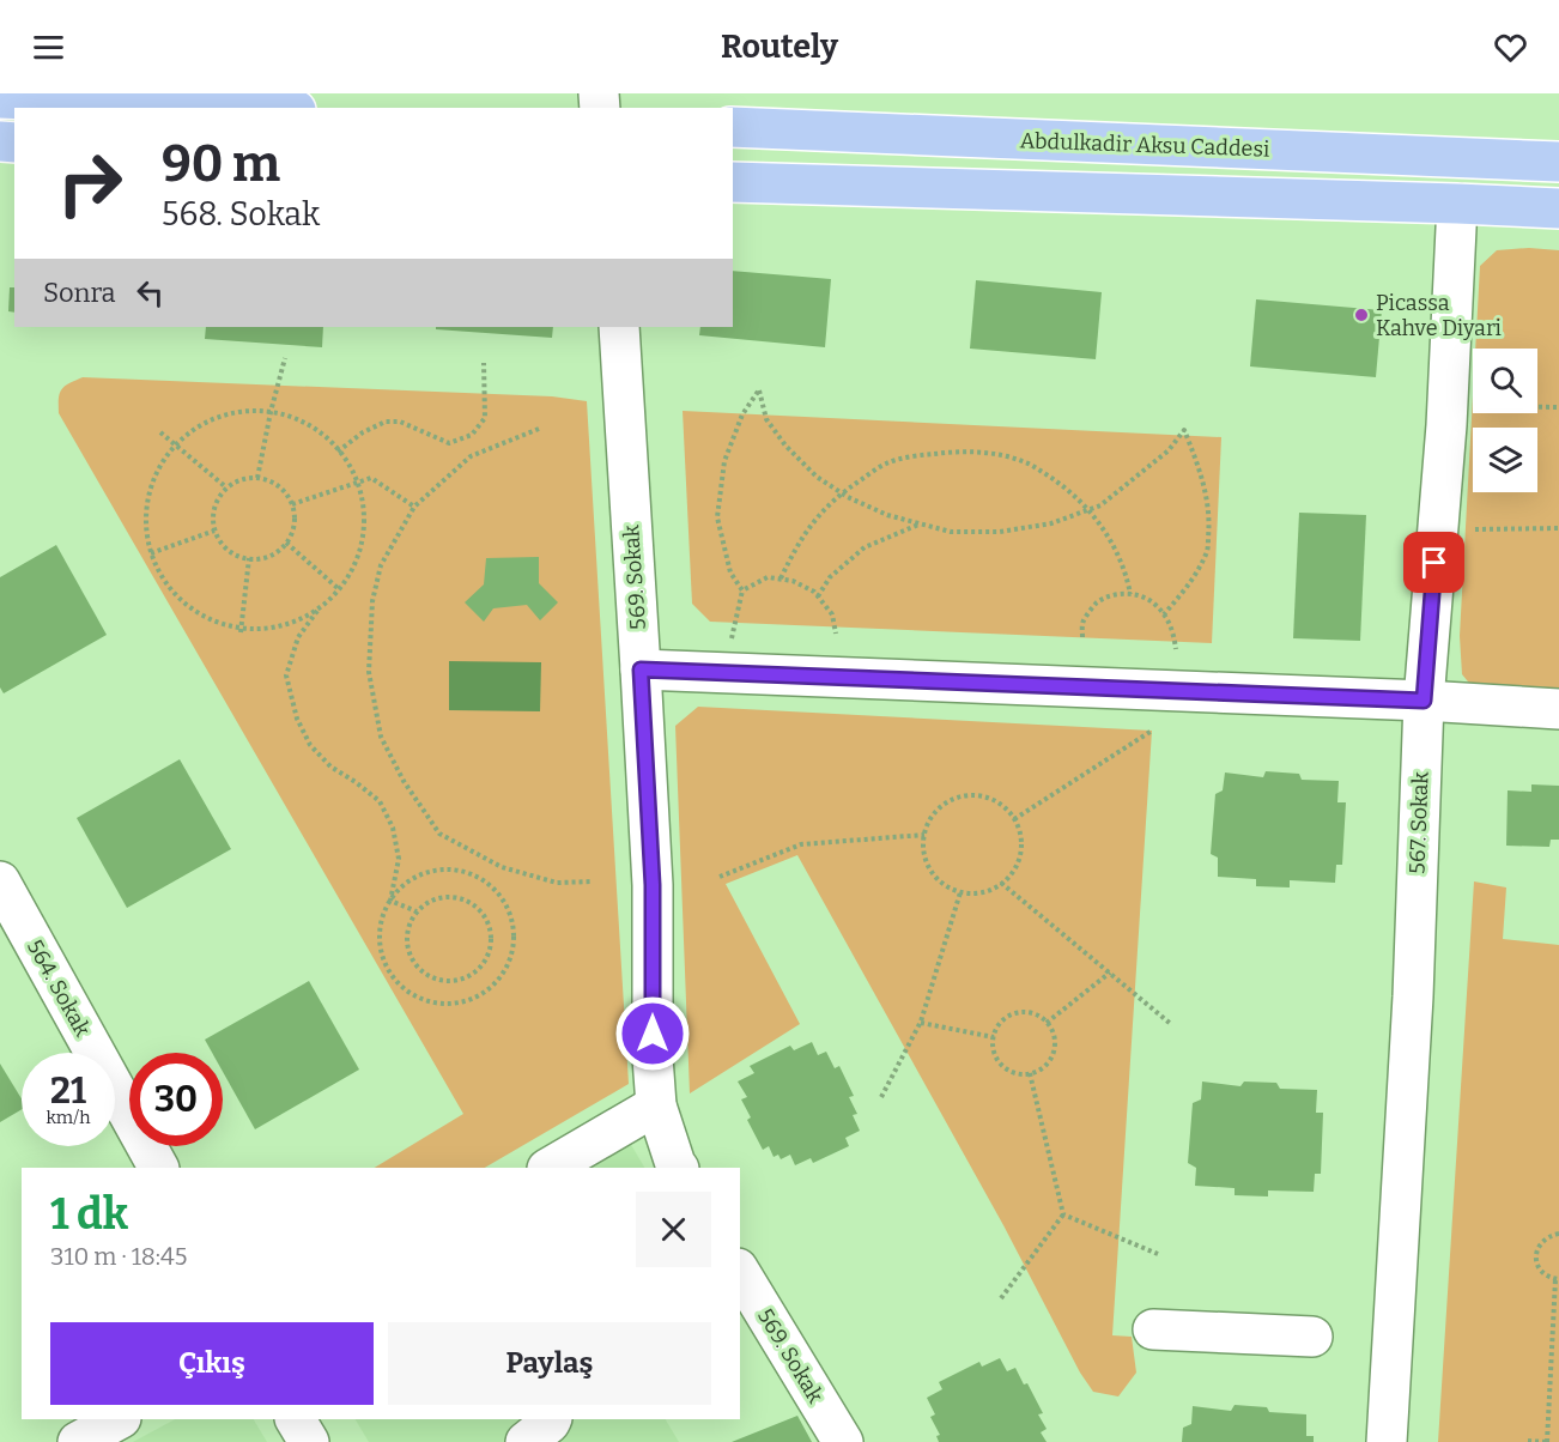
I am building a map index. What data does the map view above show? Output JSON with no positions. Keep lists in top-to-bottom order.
{
  "streets": {
    "main road": ["Abdulkadir Aksu Caddesi"],
    "street": ["569. Sokak", "567. Sokak", "564. Sokak"]
  },
  "places": ["Picassa Kahve Diyari"],
  "page": {
    "header": "Routely",
    "turn": ["90 m", "568. Sokak"],
    "then": "Sonra",
    "speed": "21 km/h",
    "limit": "30",
    "heading": ["1 dk", "310 m · 18:45"],
    "buttons": ["Çıkış", "Paylaş"]
  }
}
